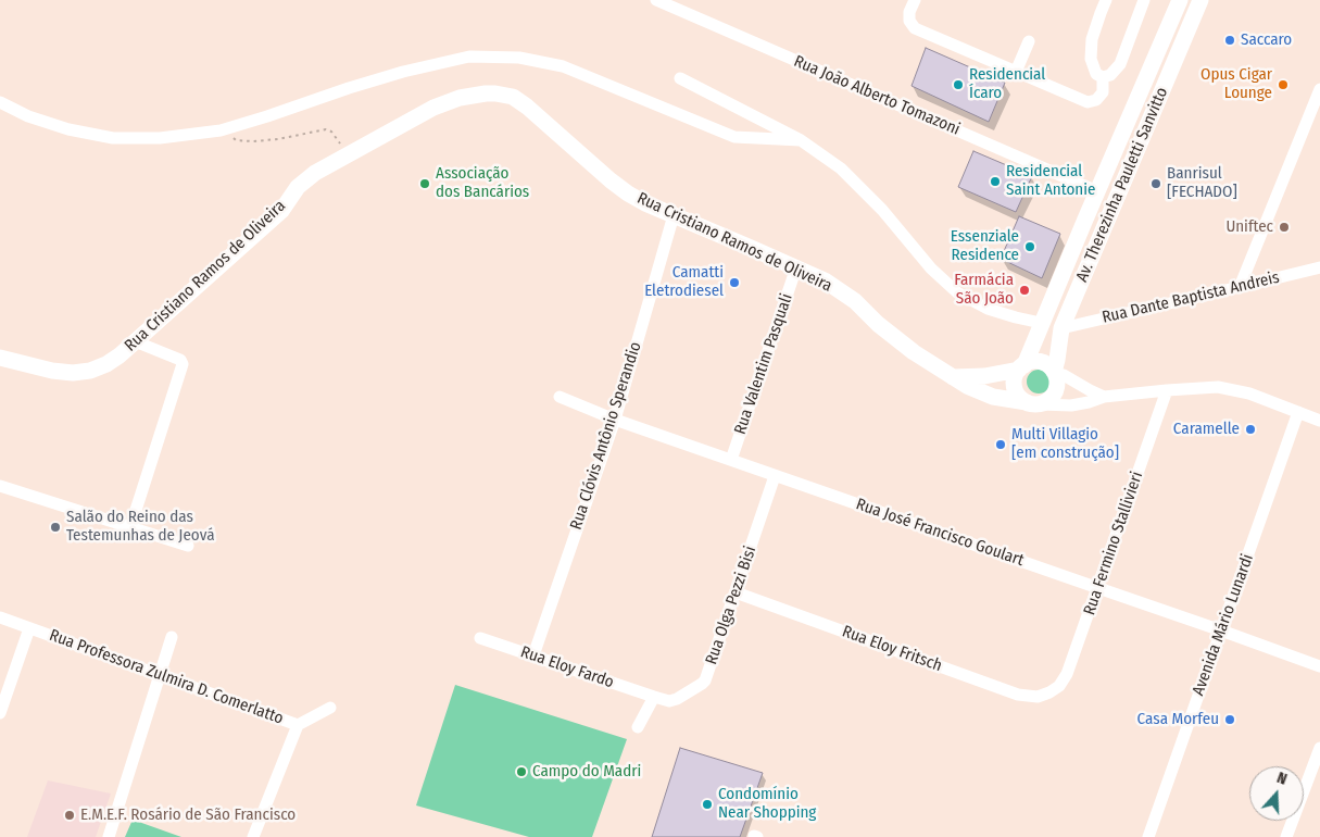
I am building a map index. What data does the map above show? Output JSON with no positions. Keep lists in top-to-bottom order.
{
  "streets": {
    "main road": ["Av. Therezinha Pauletti Sanvitto", "Rua Cristiano Ramos de Oliveira"],
    "street": [
      "Rua João Alberto Tomazoni",
      "Rua Dante Baptista Andreis",
      "Rua Valentim Pasquali",
      "Rua Clóvis Antônio Sperandio",
      "Rua José Francisco Goulart",
      "Rua Fermino Stallivieri",
      "Rua Olga Pezzi Bisi",
      "Avenida Mário Lunardi",
      "Rua Eloy Fritsch",
      "Rua Eloy Fardo",
      "Rua Professora Zulmira D. Comerlatto"
    ]
  },
  "crossings": [
    ["Rua João Alberto Tomazoni", "Av. Therezinha Pauletti Sanvitto"],
    ["Av. Therezinha Pauletti Sanvitto", "Rua Cristiano Ramos de Oliveira"],
    ["Av. Therezinha Pauletti Sanvitto", "Rua Dante Baptista Andreis"],
    ["Rua Cristiano Ramos de Oliveira", "Rua Valentim Pasquali"],
    ["Rua Cristiano Ramos de Oliveira", "Rua Clóvis Antônio Sperandio"],
    ["Rua Cristiano Ramos de Oliveira", "Rua Fermino Stallivieri"],
    ["Rua Cristiano Ramos de Oliveira", "Avenida Mário Lunardi"],
    ["Rua Valentim Pasquali", "Rua José Francisco Goulart"],
    ["Rua Clóvis Antônio Sperandio", "Rua José Francisco Goulart"],
    ["Rua Clóvis Antônio Sperandio", "Rua Eloy Fardo"],
    ["Rua José Francisco Goulart", "Rua Fermino Stallivieri"],
    ["Rua José Francisco Goulart", "Rua Olga Pezzi Bisi"],
    ["Rua José Francisco Goulart", "Avenida Mário Lunardi"],
    ["Rua Fermino Stallivieri", "Rua Eloy Fritsch"],
    ["Rua Olga Pezzi Bisi", "Rua Eloy Fritsch"],
    ["Rua Olga Pezzi Bisi", "Rua Eloy Fardo"]
  ],
  "places": [
    "Saccaro",
    "Residencial Ícaro",
    "Opus Cigar Lounge",
    "Residencial Saint Antonie",
    "Associação dos Bancários",
    "Banrisul [FECHADO]",
    "Uniftec",
    "Essenziale Residence",
    "Camatti Eletrodiesel",
    "Farmácia São João",
    "Caramelle",
    "Multi Villagio [em construção]",
    "Salão do Reino das Testemunhas de Jeová",
    "Casa Morfeu",
    "Campo do Madri",
    "Condomínio Near Shopping",
    "E.M.E.F. Rosário de São Francisco"
  ],
  "north": "top"
}
